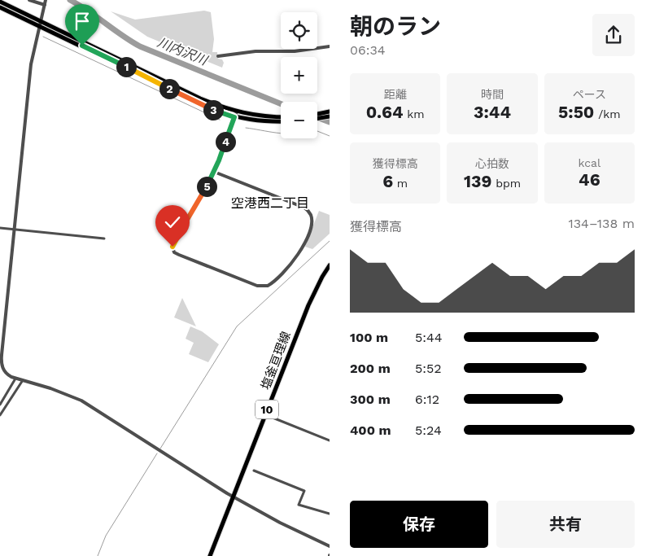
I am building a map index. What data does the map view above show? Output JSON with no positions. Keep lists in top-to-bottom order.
{
  "streets": {
    "main road": ["塩釜亘理線", "10"]
  },
  "districts": ["空港西二丁目"],
  "water": ["川内沢川"],
  "page": {
    "heading": ["朝のラン", "06:34"],
    "map_buttons": ["+", "−"],
    "pins": [
      "1",
      "2",
      "3",
      "4",
      "5"
    ],
    "stats": [
      ["距離", "0.64 km"],
      ["時間", "3:44"],
      ["ペース", "5:50 /km"],
      ["獲得標高", "6 m"],
      ["心拍数", "139 bpm"],
      ["kcal", "46"]
    ],
    "chart": ["獲得標高", "134–138 m"],
    "list": [
      {
        "name": "100 m",
        "note": "5:44"
      },
      {
        "name": "200 m",
        "note": "5:52"
      },
      {
        "name": "300 m",
        "note": "6:12"
      },
      {
        "name": "400 m",
        "note": "5:24"
      }
    ],
    "buttons": ["保存", "共有"]
  }
}
